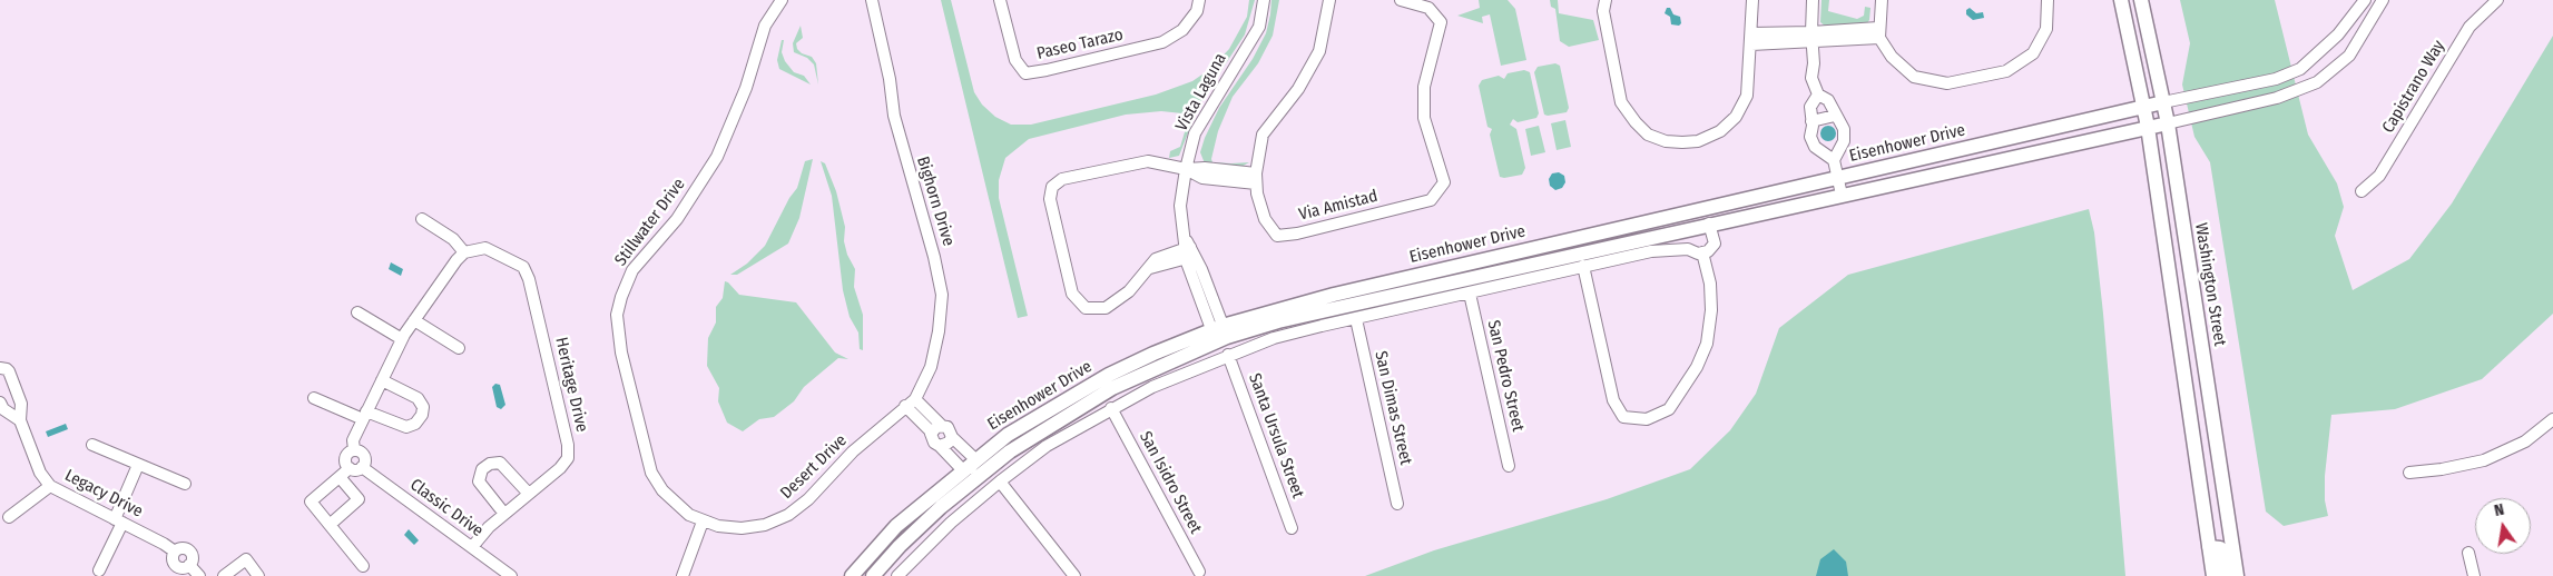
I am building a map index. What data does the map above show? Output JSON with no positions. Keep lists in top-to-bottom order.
{
  "streets": {
    "main road": ["Eisenhower Drive", "Washington Street"],
    "street": [
      "Paseo Tarazo",
      "Capistrano Way",
      "Vista Laguna",
      "Bighorn Drive",
      "Via Amistad",
      "Stillwater Drive",
      "San Pedro Street",
      "Heritage Drive",
      "San Dimas Street",
      "Santa Ursula Street",
      "Desert Drive",
      "San Isidro Street",
      "Legacy Drive",
      "Classic Drive"
    ]
  },
  "crossings": [
    ["Vista Laguna", "Eisenhower Drive"],
    ["Eisenhower Drive", "Washington Street"],
    ["Bighorn Drive", "Desert Drive"],
    ["Stillwater Drive", "Desert Drive"],
    ["Heritage Drive", "Classic Drive"]
  ],
  "north": "top"
}
